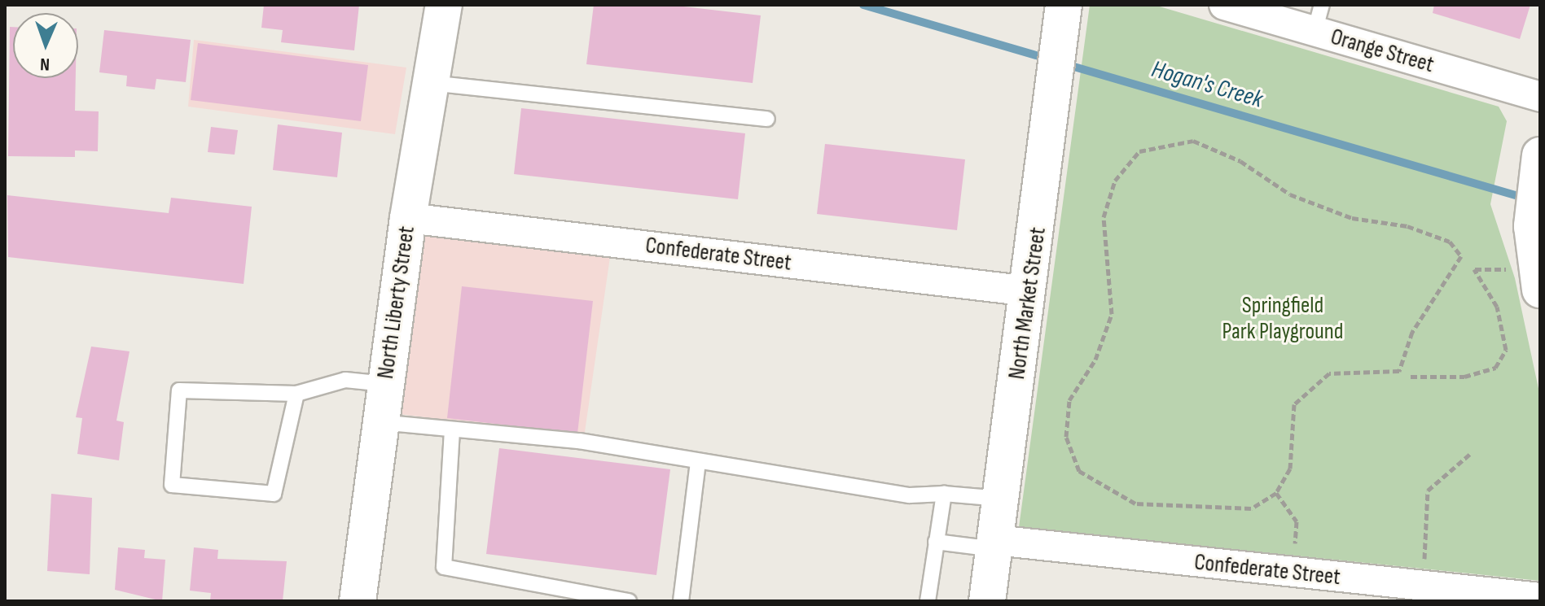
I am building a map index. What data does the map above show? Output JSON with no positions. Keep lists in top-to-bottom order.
{
  "streets": {
    "street": [
      "Orange Street",
      "Confederate Street",
      "North Liberty Street",
      "North Market Street"
    ]
  },
  "crossings": [
    ["Confederate Street", "North Liberty Street"],
    ["Confederate Street", "North Market Street"]
  ],
  "water": ["Hogan's Creek"],
  "parks": ["Springfield Park Playground"],
  "north": "bottom"
}
